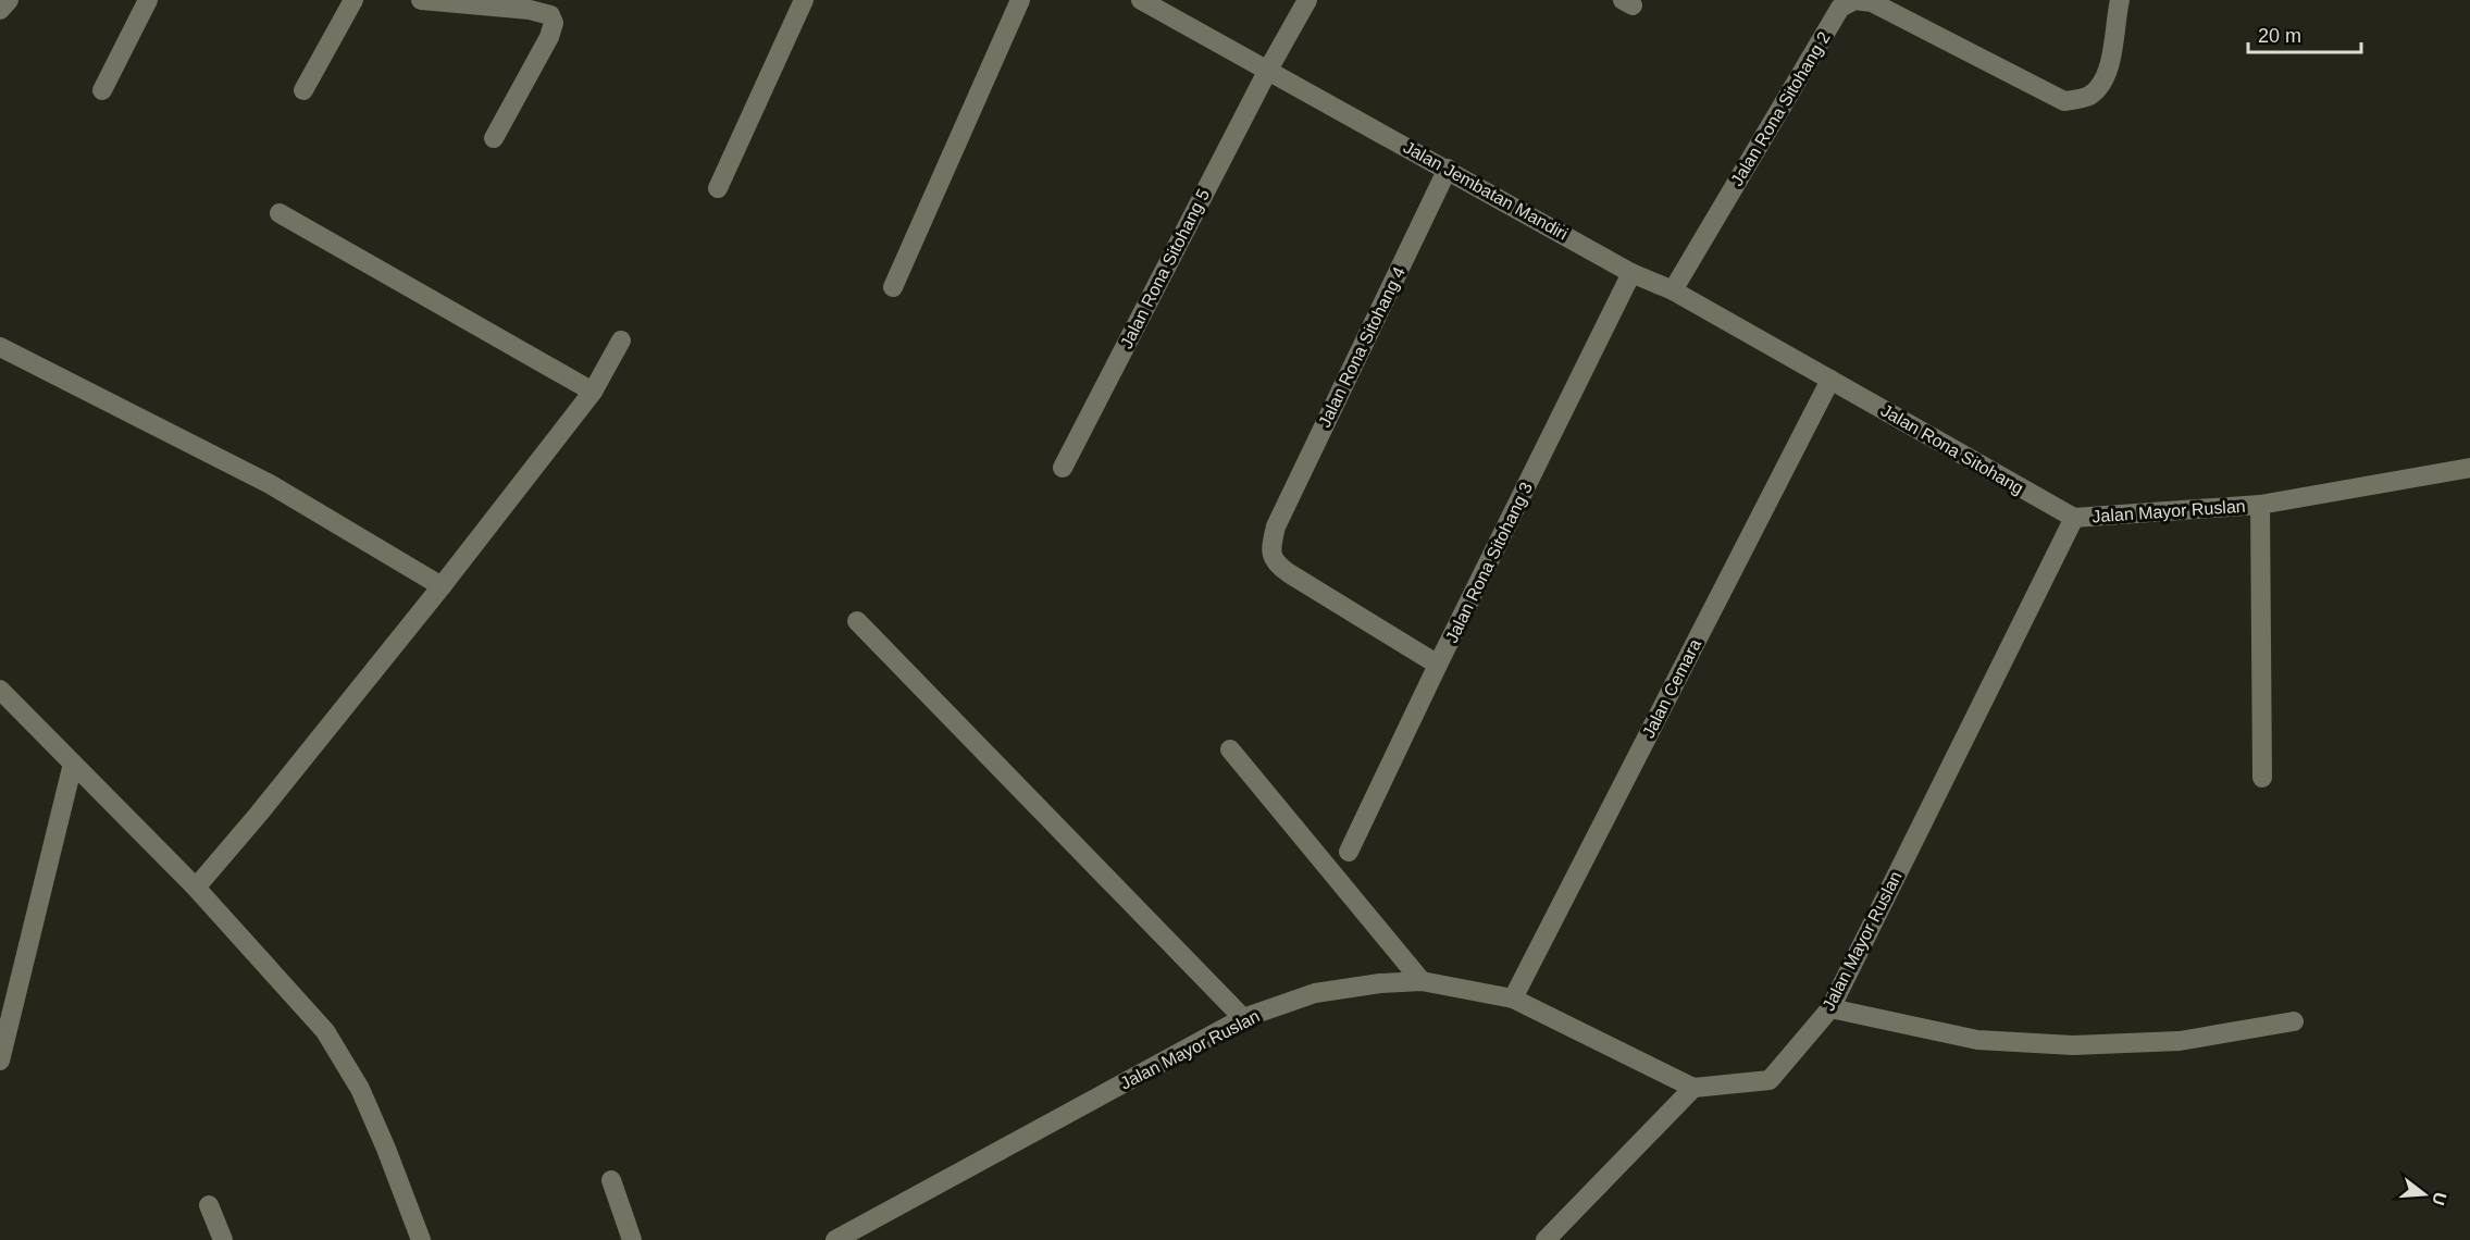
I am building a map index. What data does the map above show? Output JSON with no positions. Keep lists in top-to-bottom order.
{
  "streets": {
    "street": [
      "Jalan Rona Sitohang 2",
      "Jalan Jembatan Mandiri",
      "Jalan Rona Sitohang 5",
      "Jalan Rona Sitohang 4",
      "Jalan Rona Sitohang",
      "Jalan Mayor Ruslan",
      "Jalan Rona Sitohang 3",
      "Jalan Cemara"
    ]
  },
  "crossings": [
    ["Jalan Rona Sitohang 2", "Jalan Jembatan Mandiri"],
    ["Jalan Jembatan Mandiri", "Jalan Rona Sitohang 5"],
    ["Jalan Jembatan Mandiri", "Jalan Rona Sitohang 4"],
    ["Jalan Jembatan Mandiri", "Jalan Rona Sitohang"],
    ["Jalan Jembatan Mandiri", "Jalan Rona Sitohang 3"],
    ["Jalan Jembatan Mandiri", "Jalan Cemara"],
    ["Jalan Rona Sitohang 4", "Jalan Rona Sitohang 3"],
    ["Jalan Rona Sitohang", "Jalan Mayor Ruslan"],
    ["Jalan Rona Sitohang", "Jalan Cemara"],
    ["Jalan Mayor Ruslan", "Jalan Cemara"]
  ],
  "scale_bar": "20 m",
  "north": "right"
}
